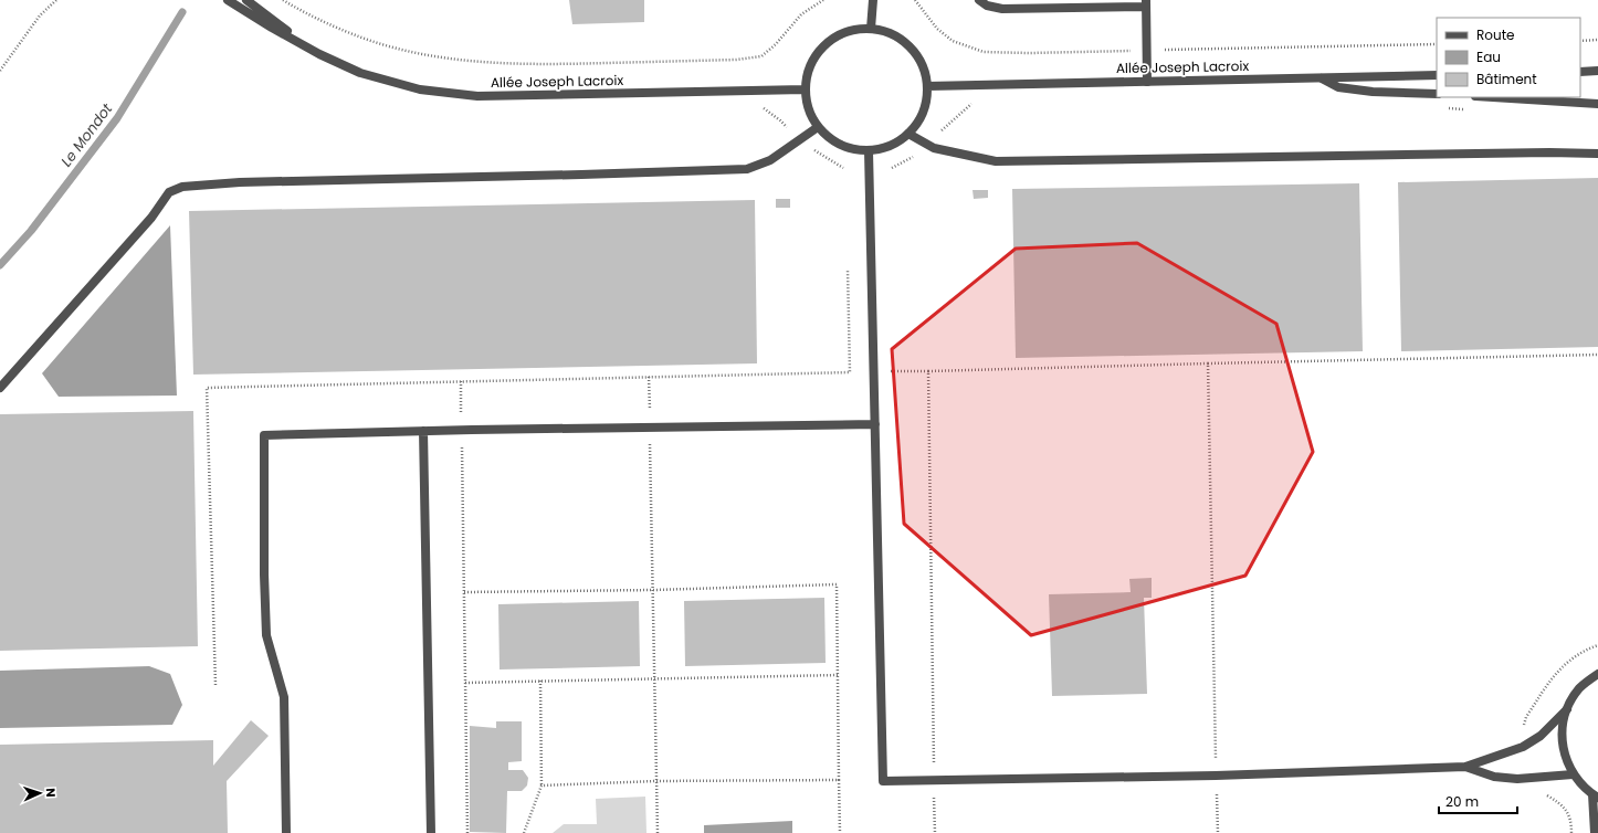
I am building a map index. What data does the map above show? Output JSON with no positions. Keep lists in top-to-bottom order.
{
  "streets": {
    "street": ["Allée Joseph Lacroix"]
  },
  "water": ["Le Mondot"],
  "legend": ["Route", "Eau", "Bâtiment"],
  "scale_bar": "20 m",
  "north": "right"
}
